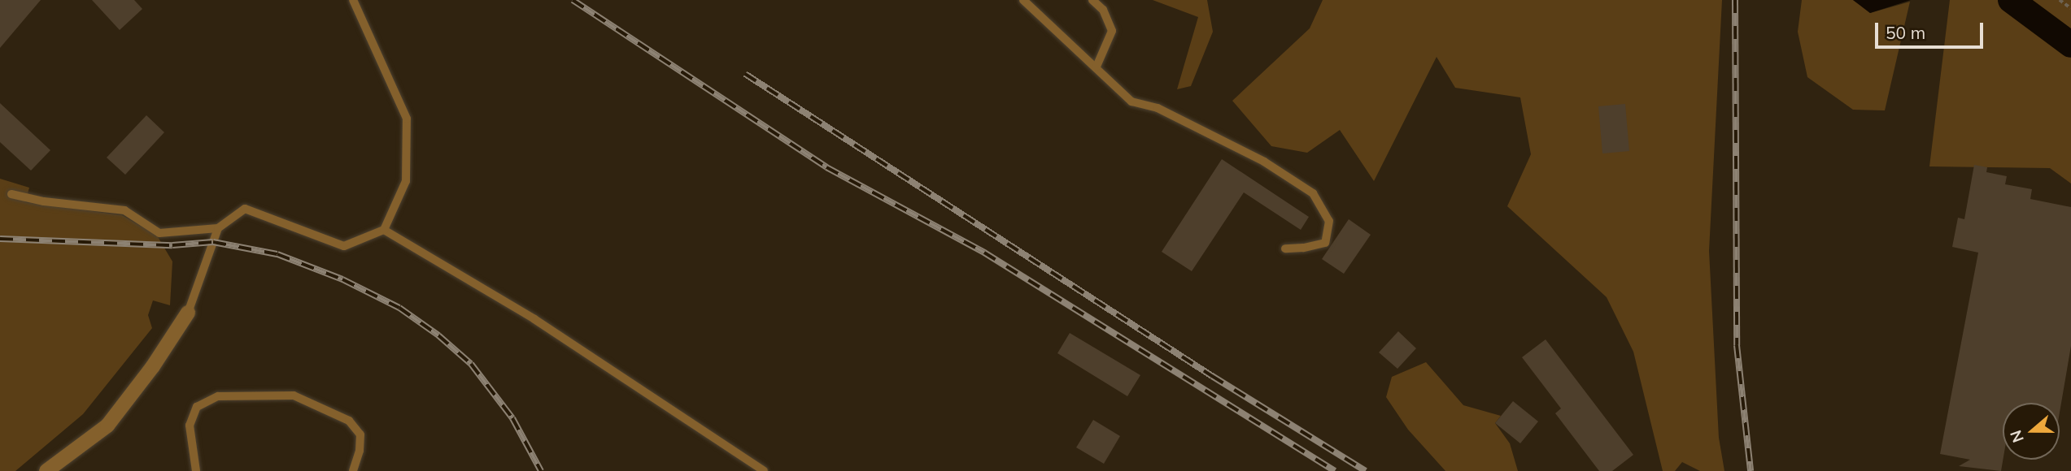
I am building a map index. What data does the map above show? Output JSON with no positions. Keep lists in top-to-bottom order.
{
  "scale_bar": "50 m",
  "north": "left"
}
